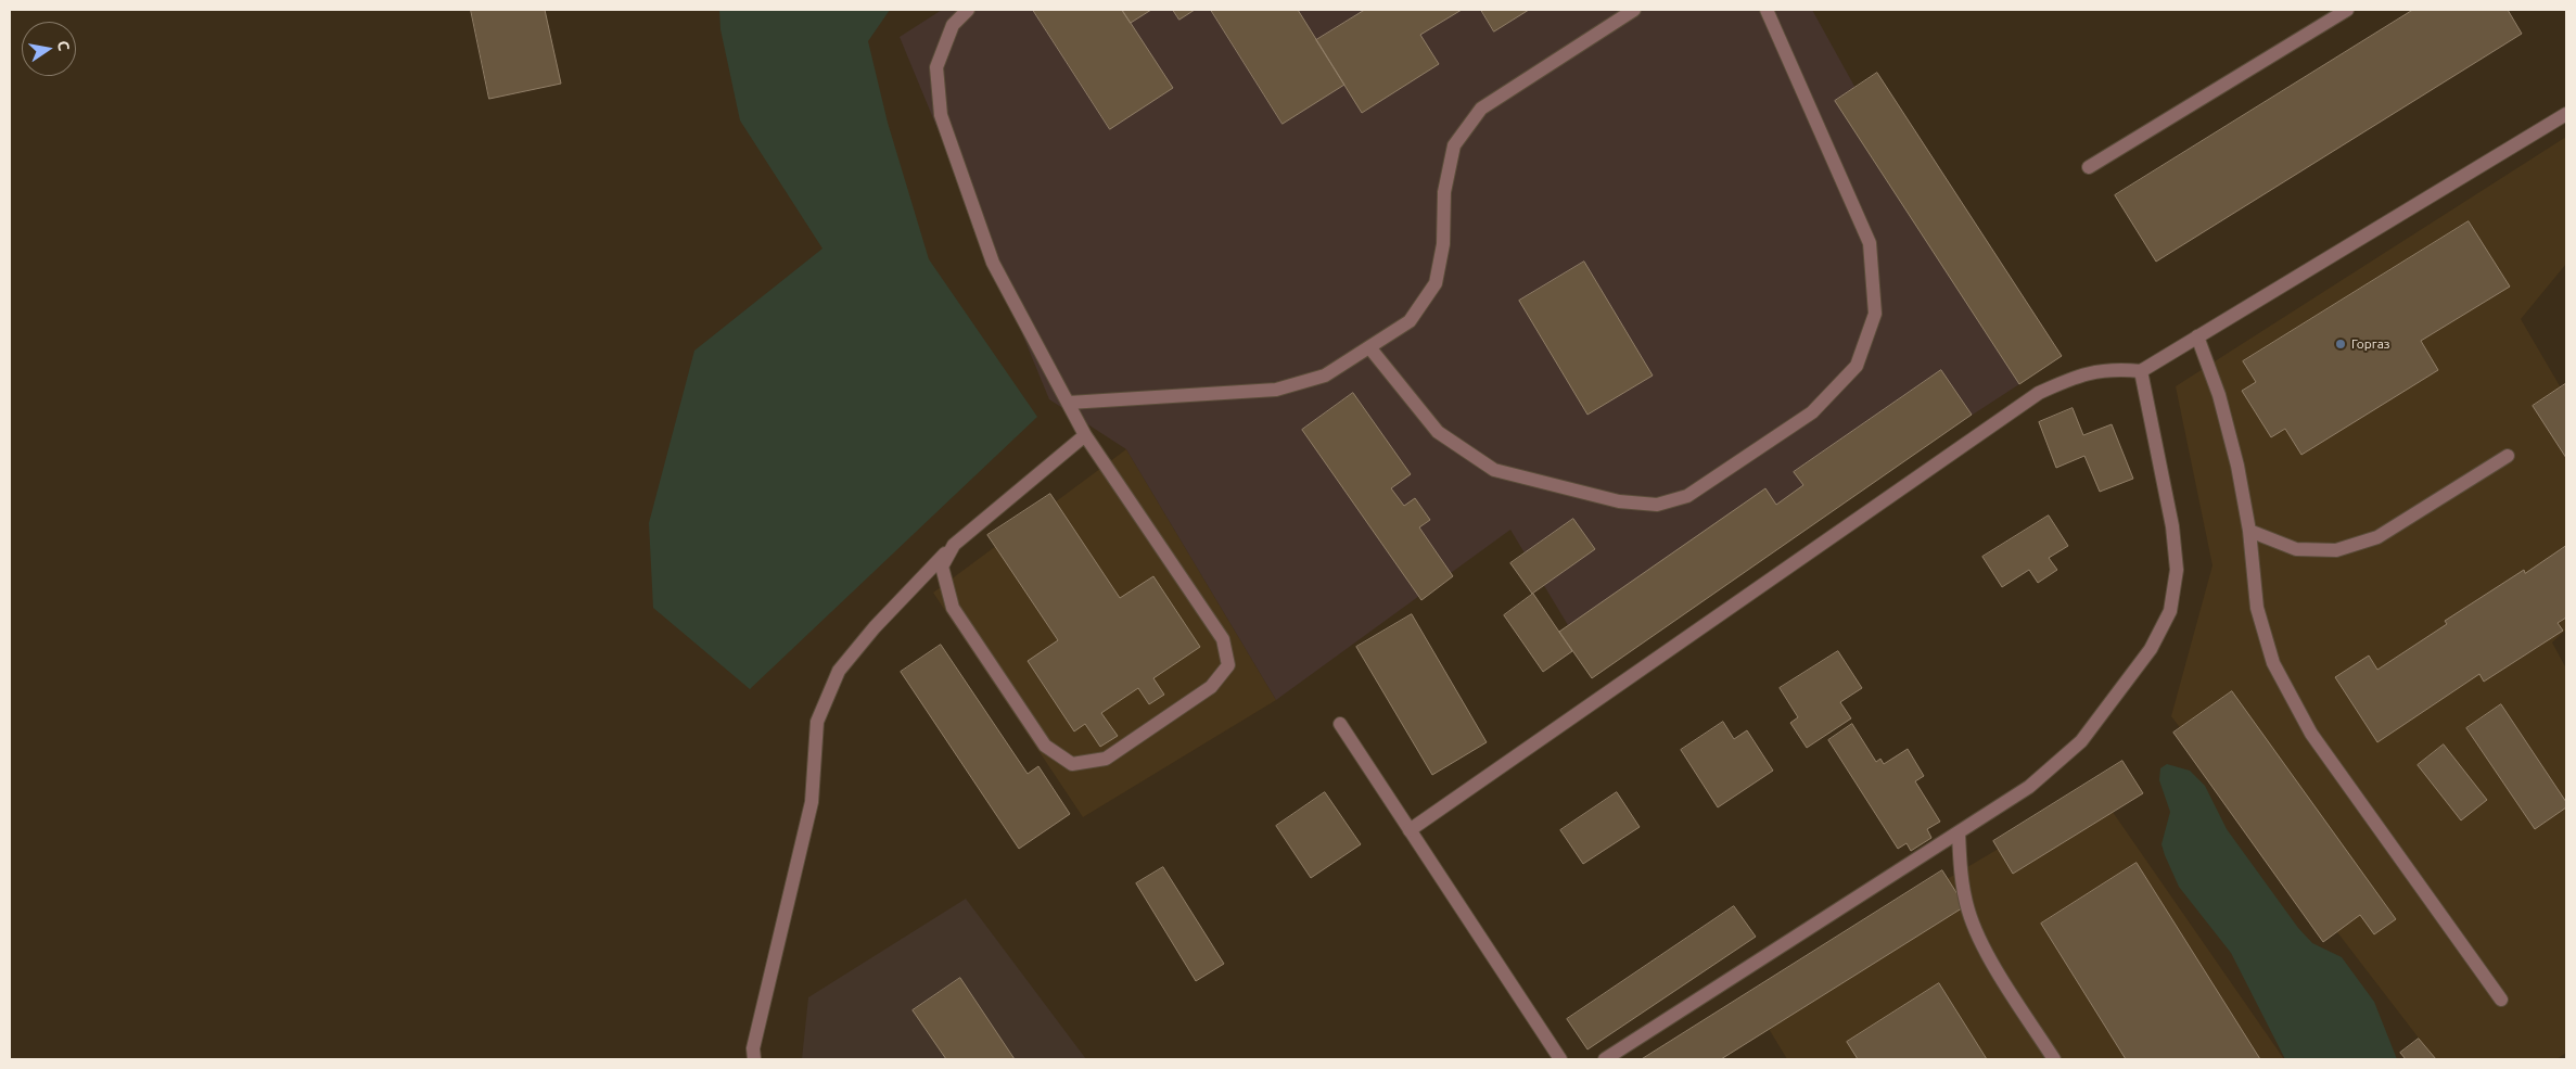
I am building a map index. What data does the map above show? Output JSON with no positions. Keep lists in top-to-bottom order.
{
  "places": ["Горгаз"],
  "north": "right"
}
